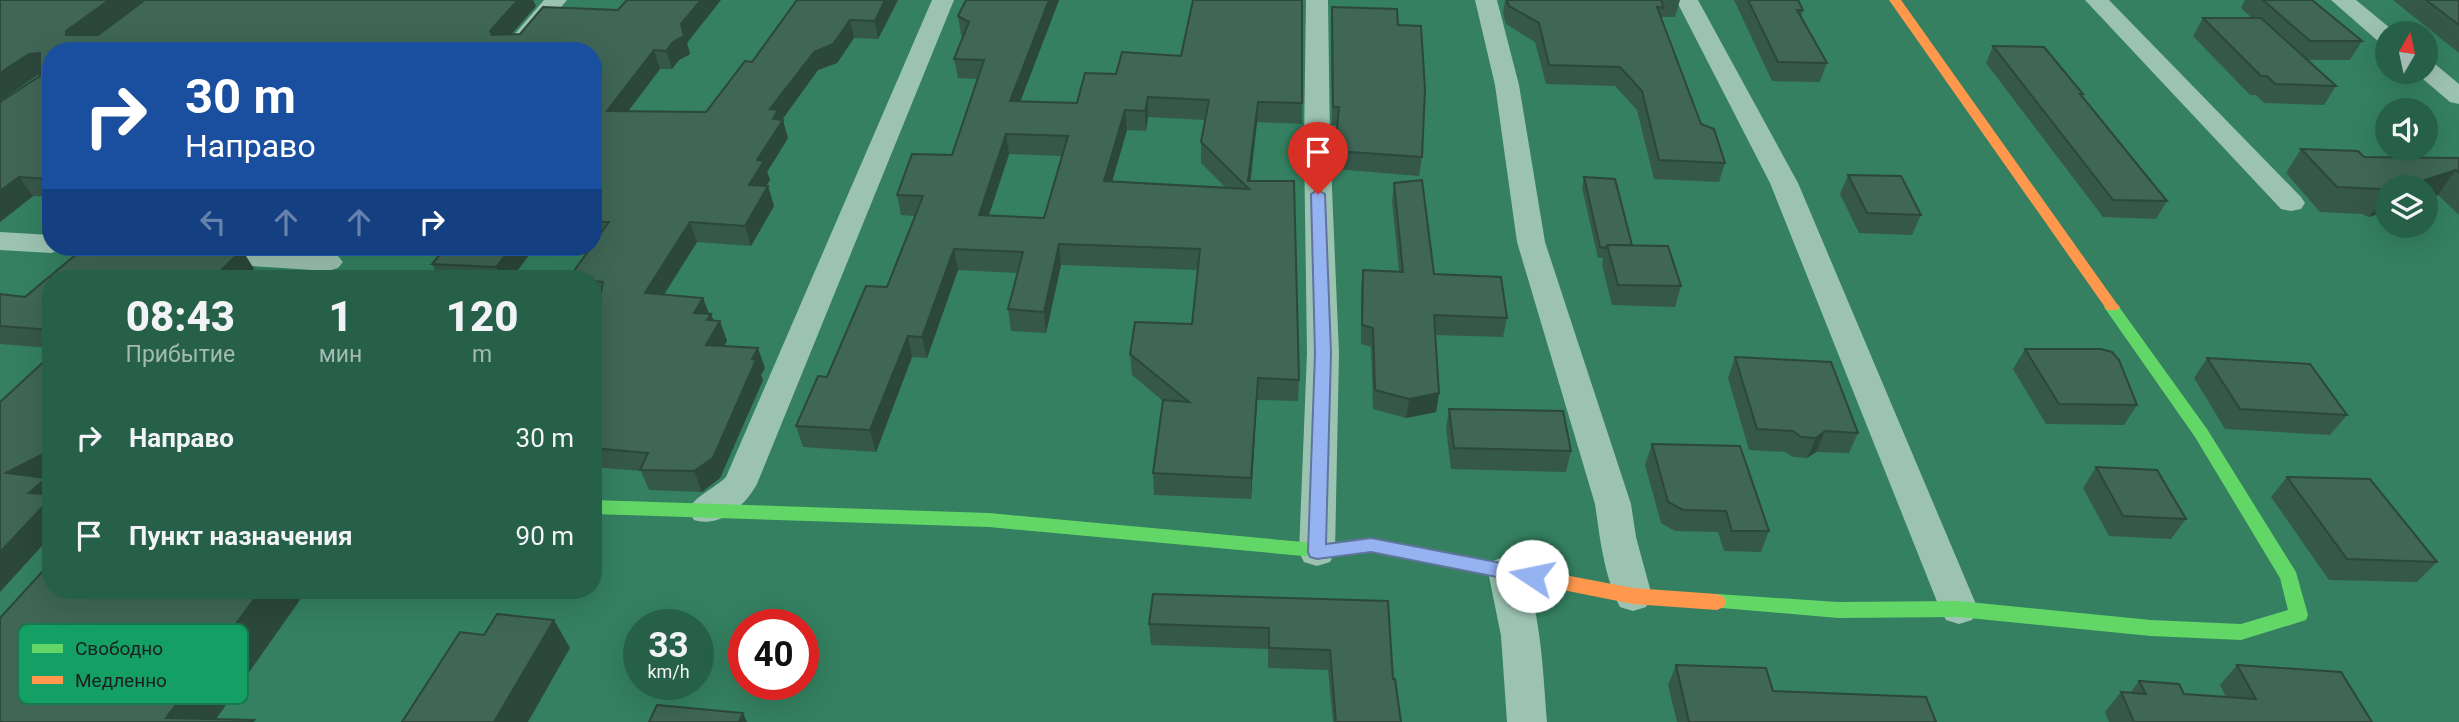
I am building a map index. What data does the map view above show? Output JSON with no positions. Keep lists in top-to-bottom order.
{
  "legend": ["Свободно", "Медленно"],
  "north": "top",
  "page": {
    "turn": ["30 m", "Направо"],
    "eta": [
      "08:43",
      "Прибытие",
      "1",
      "мин",
      "120",
      "m"
    ],
    "list": [
      {
        "name": "Направо",
        "value": "30 m"
      },
      {
        "name": "Пункт назначения",
        "value": "90 m"
      }
    ],
    "speed": "33 km/h",
    "limit": "40"
  }
}
